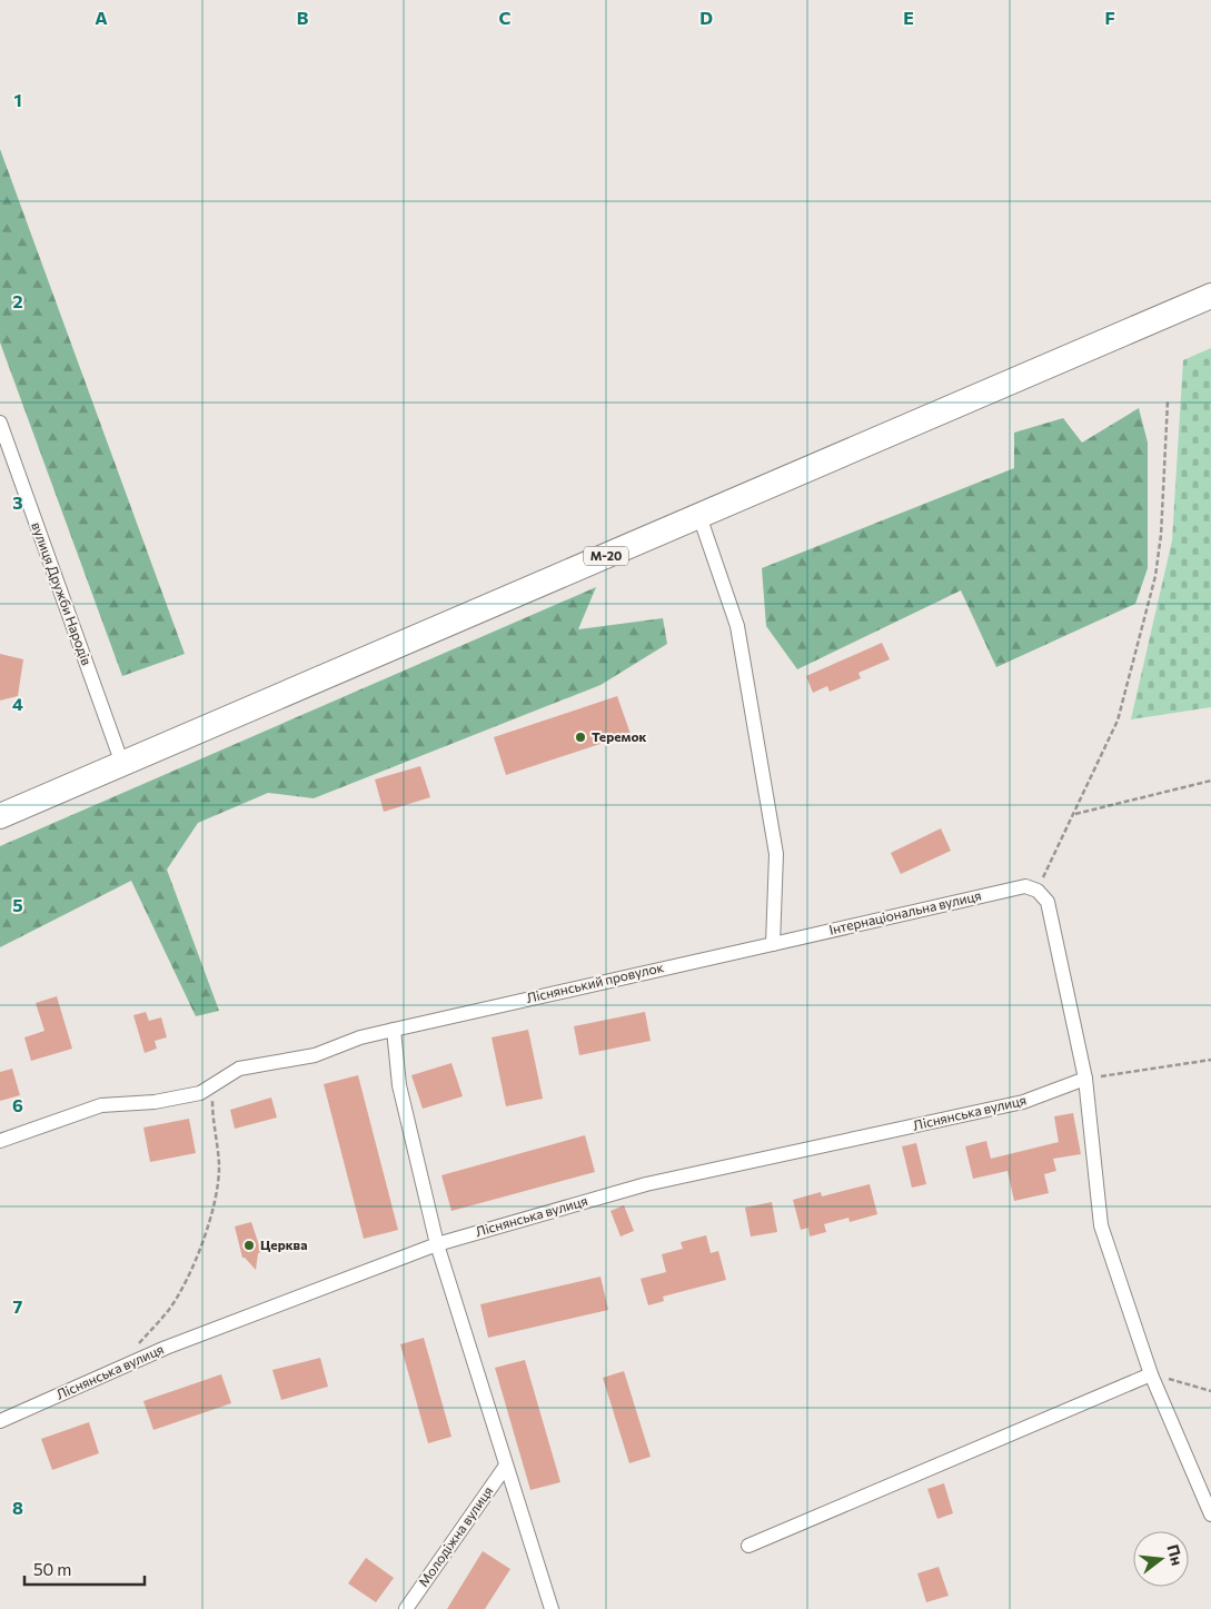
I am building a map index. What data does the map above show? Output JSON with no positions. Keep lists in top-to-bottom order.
{
  "streets": {
    "highway": ["М-20"],
    "street": [
      "вулиця Дружби Народів",
      "Інтернаціональна вулиця",
      "Ліснянський провулок",
      "Ліснянська вулиця",
      "Молодіжна вулиця"
    ]
  },
  "crossings": [
    ["М-20", "вулиця Дружби Народів"],
    ["Інтернаціональна вулиця", "Ліснянський провулок"]
  ],
  "places": ["Теремок", "Церква"],
  "scale_bar": "50 m",
  "north": "right",
  "grid": {
    "columns": [
      "A",
      "B",
      "C",
      "D",
      "E",
      "F"
    ],
    "rows": [
      "1",
      "2",
      "3",
      "4",
      "5",
      "6",
      "7",
      "8"
    ]
  }
}
